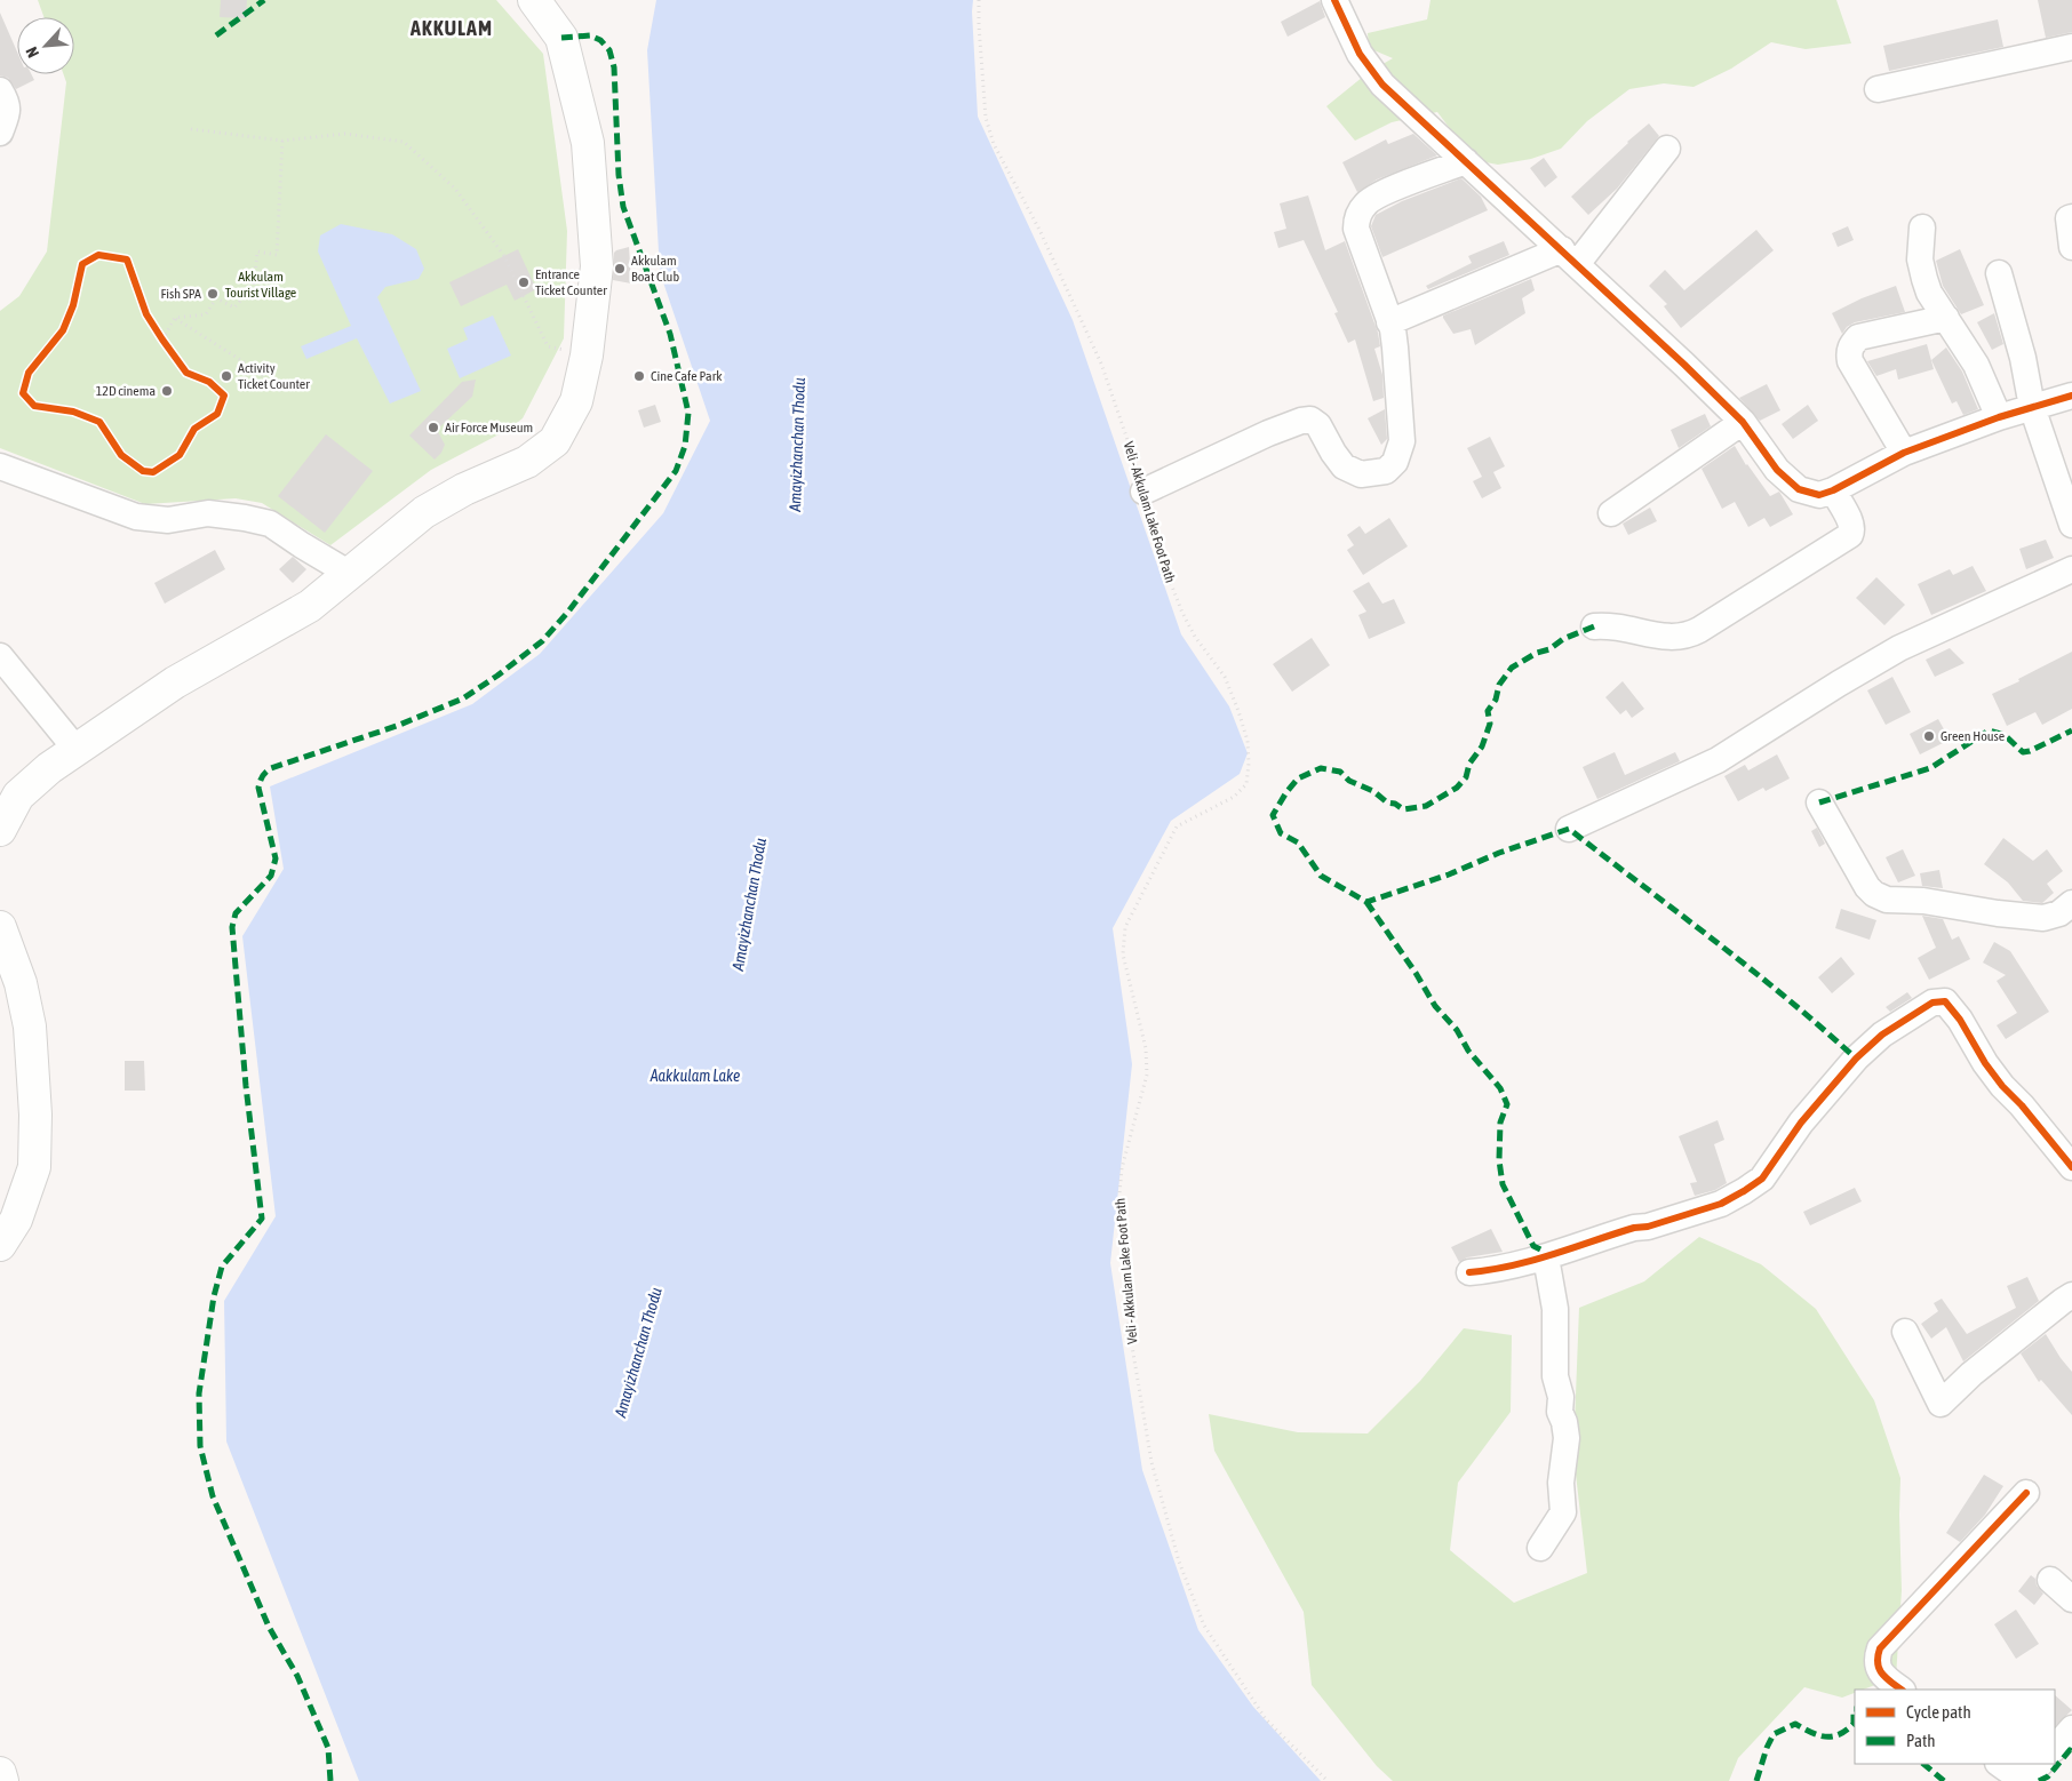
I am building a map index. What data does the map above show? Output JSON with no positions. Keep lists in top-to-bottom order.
{
  "streets": {
    "path": ["Veli - Akkulam Lake Foot Path"]
  },
  "districts": ["AKKULAM"],
  "water": ["Amayizhanchan Thodu", "Aakkulam Lake"],
  "parks": ["Akkulam Tourist Village"],
  "places": [
    "Akkulam Boat Club",
    "Entrance Ticket Counter",
    "Fish SPA",
    "Activity Ticket Counter",
    "Cine Cafe Park",
    "12D cinema",
    "Air Force Museum",
    "Green House"
  ],
  "legend": ["Cycle path", "Path"],
  "north": "bottom left"
}
